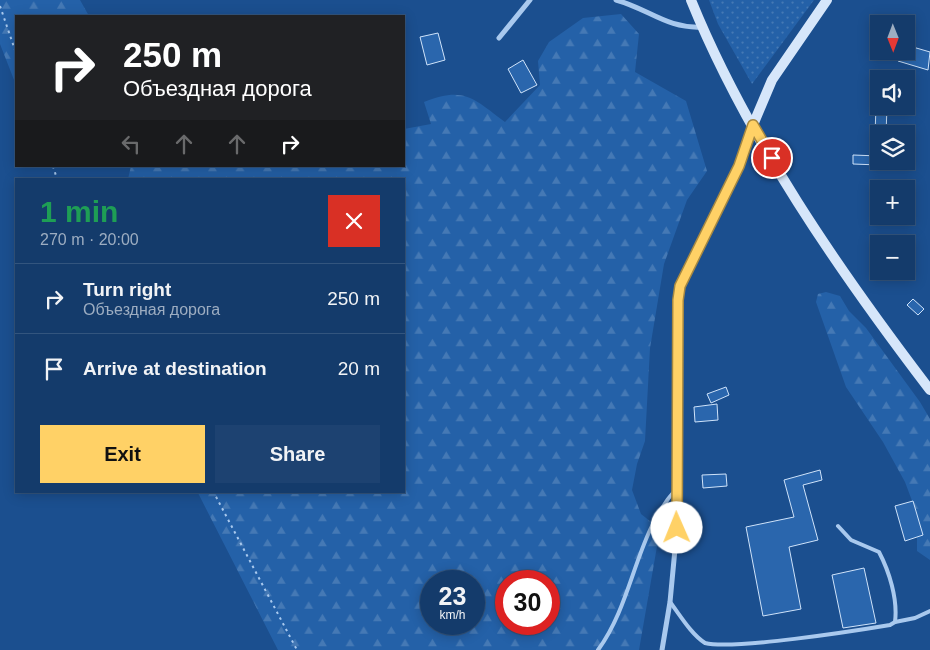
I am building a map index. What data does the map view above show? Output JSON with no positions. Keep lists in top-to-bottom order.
{
  "north": "bottom",
  "page": {
    "map_buttons": ["+", "−"],
    "turn": ["250 m", "Объездная дорога"],
    "heading": ["1 min", "270 m · 20:00"],
    "list": [
      {
        "name": "Turn right",
        "note": "Объездная дорога",
        "value": "250 m"
      },
      {
        "name": "Arrive at destination",
        "value": "20 m"
      }
    ],
    "buttons": ["Exit", "Share"],
    "speed": "23 km/h",
    "limit": "30"
  }
}
